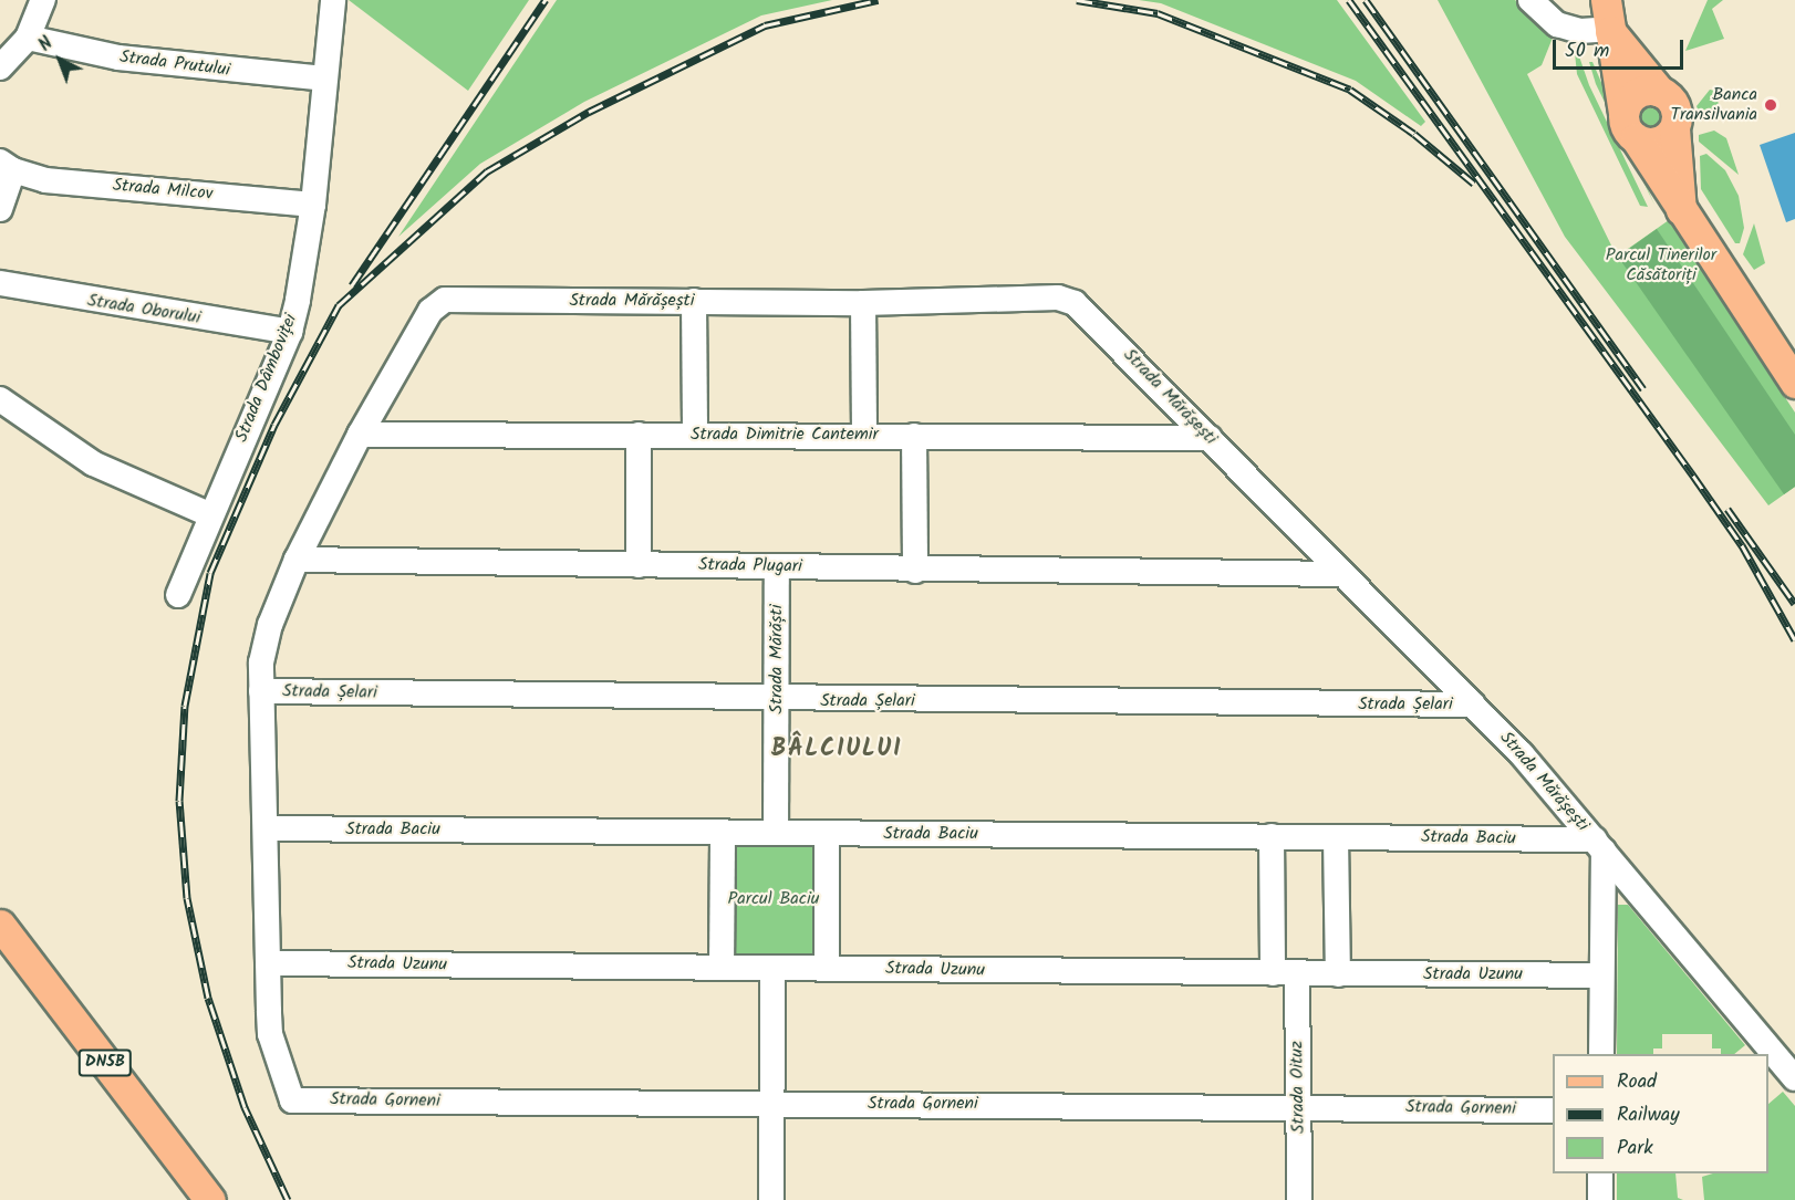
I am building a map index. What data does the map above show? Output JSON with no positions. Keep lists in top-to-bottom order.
{
  "streets": {
    "main road": ["DN5B"],
    "street": [
      "Strada Prutului",
      "Strada Milcov",
      "Strada Mărășești",
      "Strada Oborului",
      "Strada Dâmboviței",
      "Strada Dimitrie Cantemir",
      "Strada Plugari",
      "Strada Mărăști",
      "Strada Șelari",
      "Strada Baciu",
      "Strada Uzunu",
      "Strada Oituz",
      "Strada Gorneni"
    ]
  },
  "crossings": [
    ["Strada Prutului", "Strada Dâmboviței"],
    ["Strada Milcov", "Strada Dâmboviței"],
    ["Strada Mărășești", "Strada Dimitrie Cantemir"],
    ["Strada Mărășești", "Strada Plugari"],
    ["Strada Mărășești", "Strada Șelari"],
    ["Strada Mărășești", "Strada Baciu"],
    ["Strada Oborului", "Strada Dâmboviței"],
    ["Strada Plugari", "Strada Mărăști"],
    ["Strada Mărăști", "Strada Șelari"],
    ["Strada Mărăști", "Strada Baciu"],
    ["Strada Baciu", "Strada Oituz"],
    ["Strada Uzunu", "Strada Oituz"],
    ["Strada Uzunu", "Strada Gorneni"],
    ["Strada Oituz", "Strada Gorneni"]
  ],
  "districts": ["BÂLCIULUI"],
  "parks": ["Parcul Tinerilor Căsătoriți", "Parcul Baciu"],
  "places": ["Banca Transilvania"],
  "legend": ["Road", "Railway", "Park"],
  "scale_bar": "50 m",
  "north": "top left"
}
